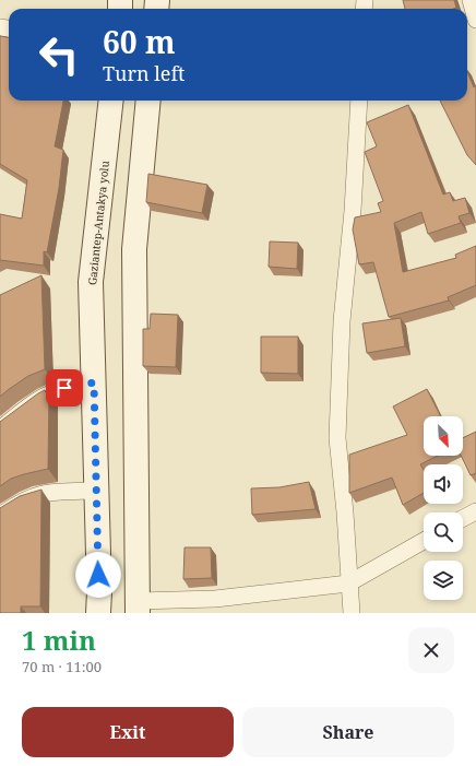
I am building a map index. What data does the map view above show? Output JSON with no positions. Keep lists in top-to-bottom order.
{
  "streets": {
    "main road": ["Gaziantep-Antakya yolu"]
  },
  "north": "bottom right",
  "page": {
    "turn": ["60 m", "Turn left"],
    "heading": ["1 min", "70 m · 11:00"],
    "buttons": ["Exit", "Share"]
  }
}
